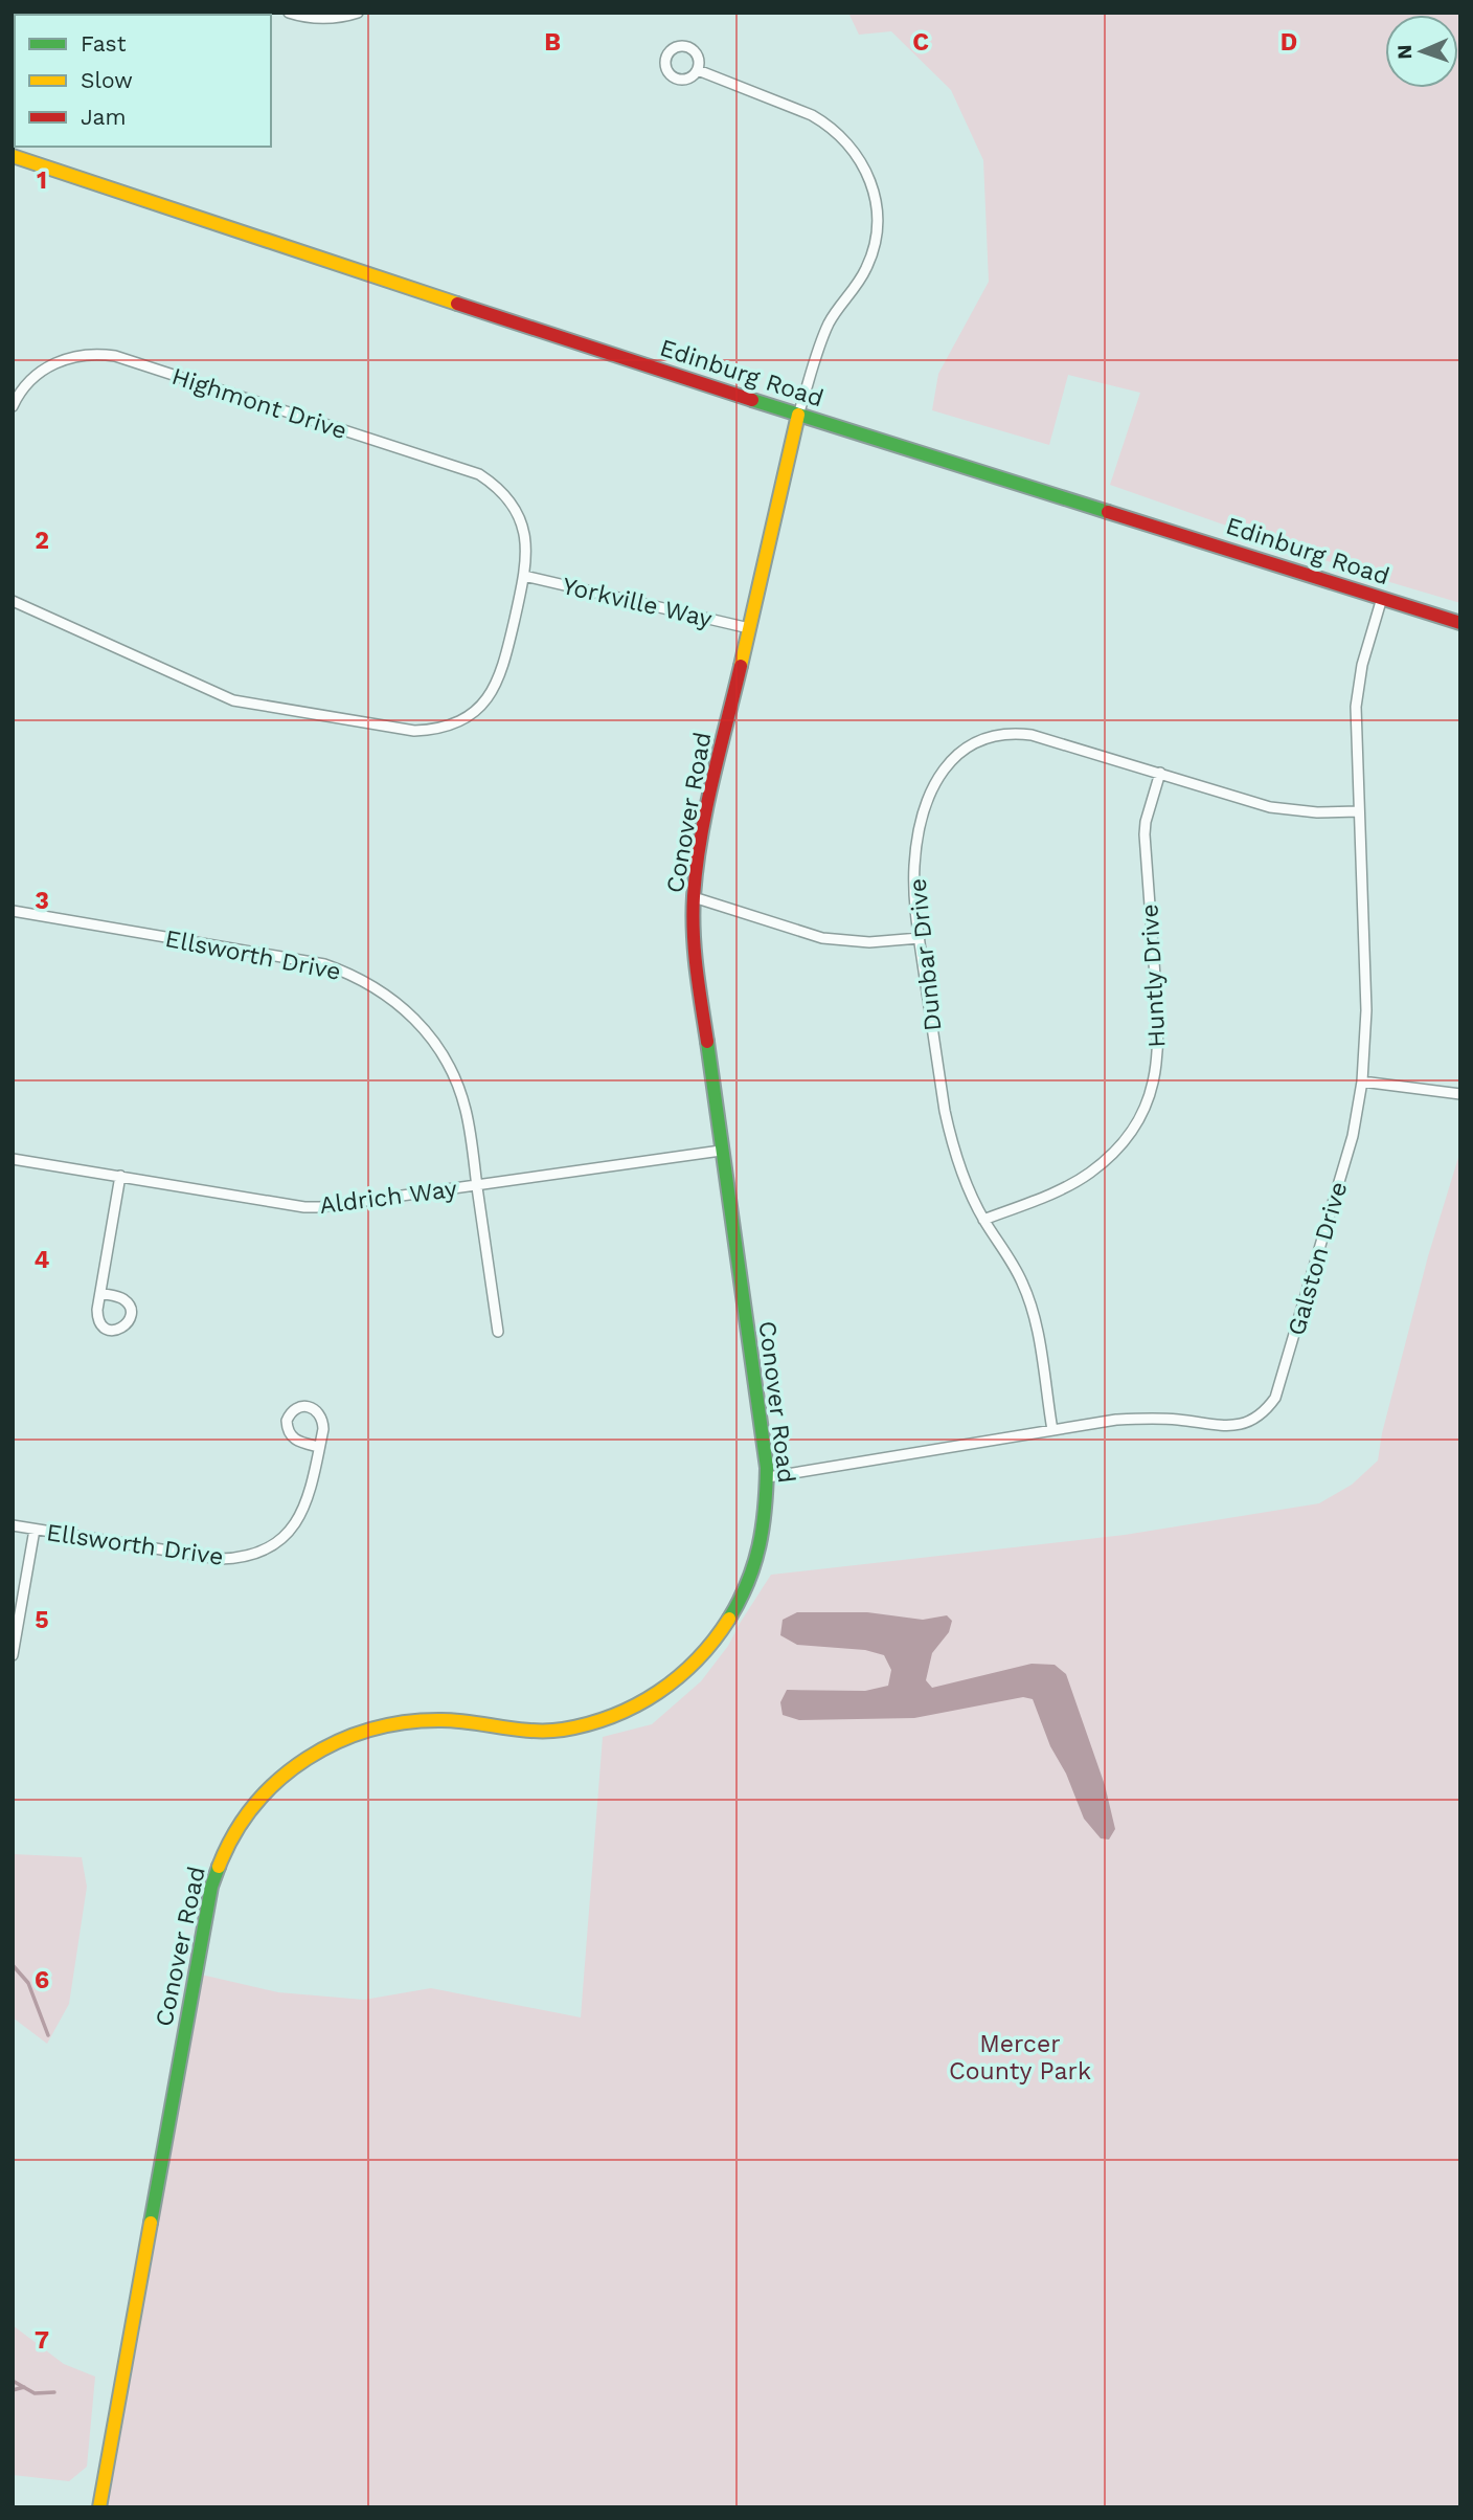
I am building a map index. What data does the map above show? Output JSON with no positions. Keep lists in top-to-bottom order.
{
  "streets": {
    "street": [
      "Edinburg Road",
      "Highmont Drive",
      "Yorkville Way",
      "Conover Road",
      "Ellsworth Drive",
      "Dunbar Drive",
      "Huntly Drive",
      "Aldrich Way",
      "Galston Drive"
    ]
  },
  "crossings": [
    ["Edinburg Road", "Conover Road"],
    ["Edinburg Road", "Galston Drive"],
    ["Highmont Drive", "Yorkville Way"],
    ["Yorkville Way", "Conover Road"],
    ["Conover Road", "Aldrich Way"],
    ["Conover Road", "Galston Drive"],
    ["Ellsworth Drive", "Aldrich Way"],
    ["Dunbar Drive", "Huntly Drive"],
    ["Dunbar Drive", "Galston Drive"]
  ],
  "parks": ["Mercer County Park"],
  "legend": ["Fast", "Slow", "Jam"],
  "north": "left",
  "grid": {
    "columns": ["B", "C", "D"],
    "rows": [
      "1",
      "2",
      "3",
      "4",
      "5",
      "6",
      "7"
    ]
  }
}
